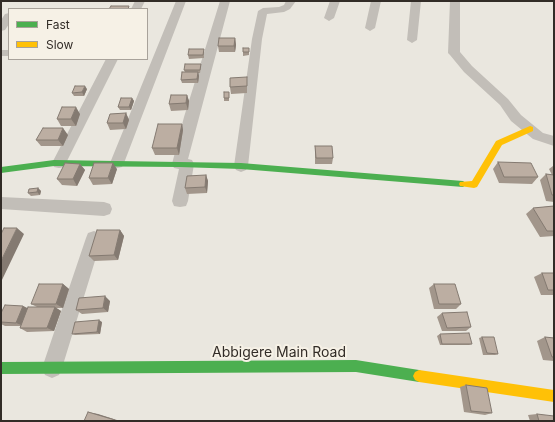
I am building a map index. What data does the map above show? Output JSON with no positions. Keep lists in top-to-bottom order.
{
  "streets": {
    "street": ["Abbigere Main Road"]
  },
  "legend": ["Fast", "Slow"]
}
